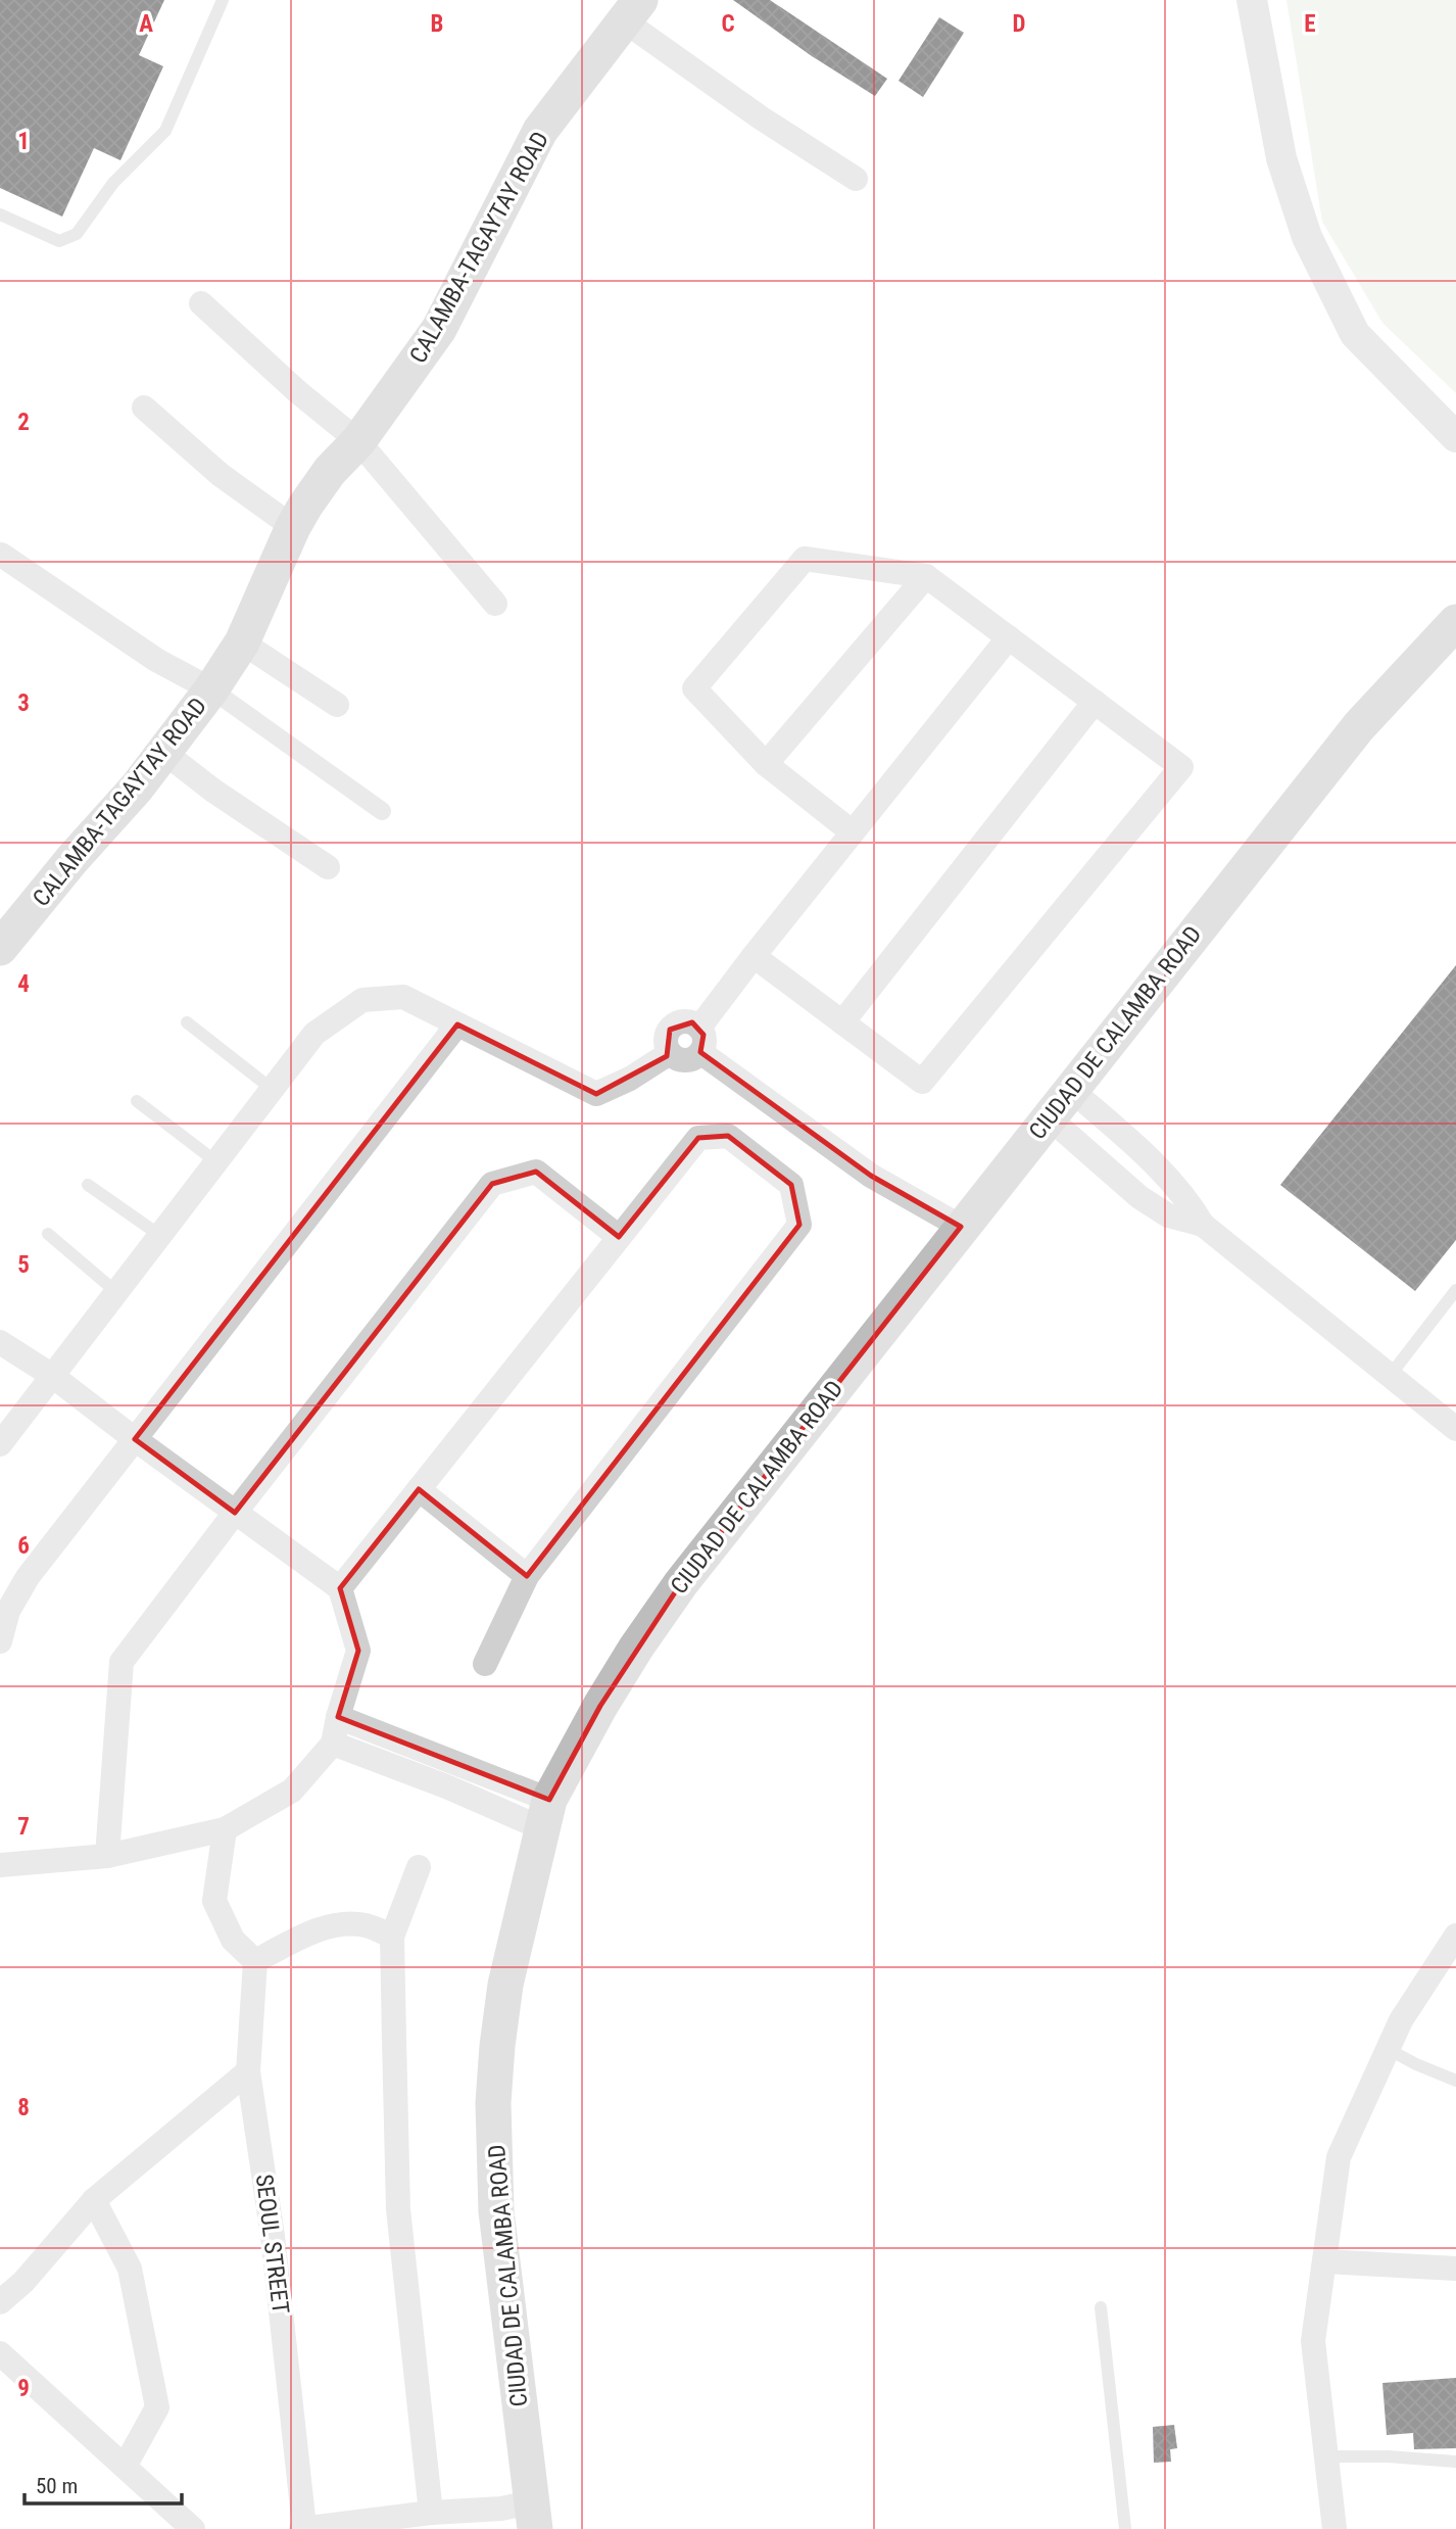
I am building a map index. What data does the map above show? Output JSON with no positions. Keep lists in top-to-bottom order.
{
  "streets": {
    "main road": ["CALAMBA-TAGAYTAY ROAD", "CIUDAD DE CALAMBA ROAD"],
    "street": ["SEOUL STREET"]
  },
  "scale_bar": "50 m",
  "grid": {
    "columns": [
      "A",
      "B",
      "C",
      "D",
      "E"
    ],
    "rows": [
      "1",
      "2",
      "3",
      "4",
      "5",
      "6",
      "7",
      "8",
      "9"
    ]
  }
}
